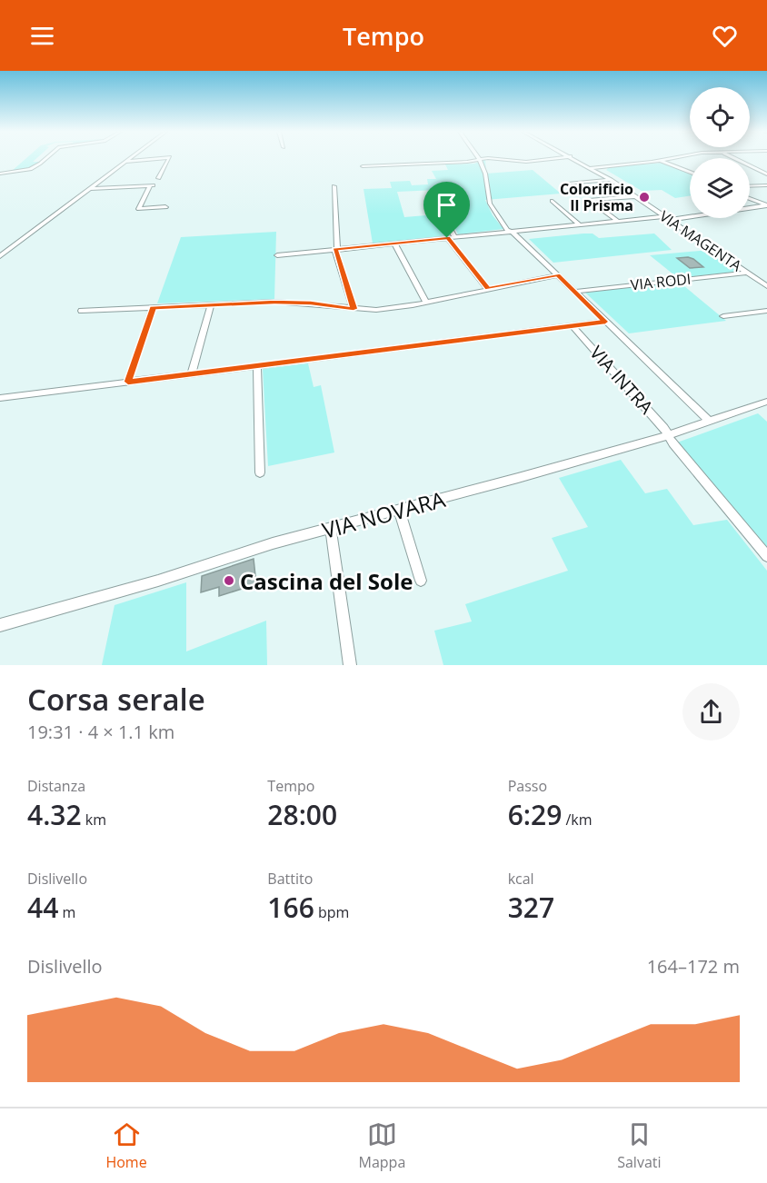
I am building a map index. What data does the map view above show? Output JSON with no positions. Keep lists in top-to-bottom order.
{
  "streets": {
    "street": [
      "VIA MAGENTA",
      "VIA RODI",
      "VIA INTRA",
      "VIA NOVARA"
    ]
  },
  "crossings": [
    ["VIA MAGENTA", "VIA RODI"],
    ["VIA INTRA", "VIA NOVARA"]
  ],
  "places": ["Colorificio Il Prisma", "Cascina del Sole"],
  "page": {
    "header": "Tempo",
    "heading": ["Corsa serale", "19:31 · 4 × 1.1 km"],
    "stats": [
      ["Distanza", "4.32 km"],
      ["Tempo", "28:00"],
      ["Passo", "6:29 /km"],
      ["Dislivello", "44 m"],
      ["Battito", "166 bpm"],
      ["kcal", "327"]
    ],
    "chart": ["Dislivello", "164–172 m"],
    "tabs": ["Home", "Mappa", "Salvati"]
  }
}
